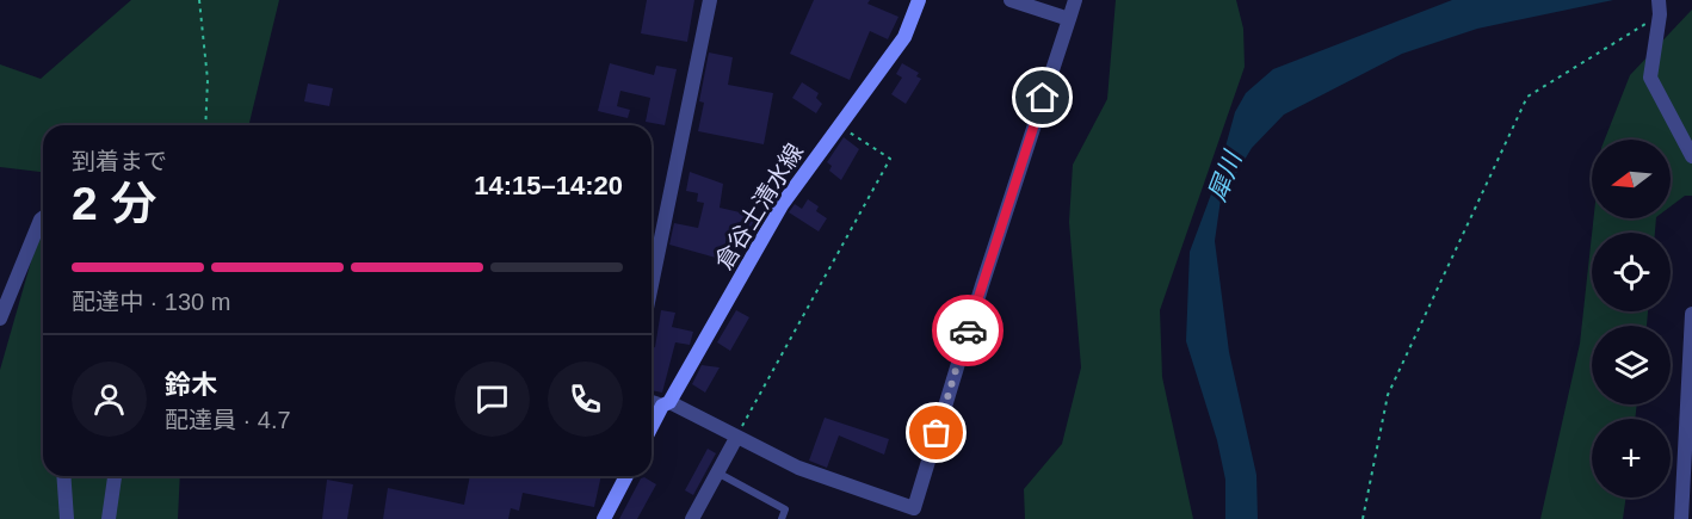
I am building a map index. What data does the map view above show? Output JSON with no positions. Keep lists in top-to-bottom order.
{
  "streets": {
    "main road": ["倉谷土清水線"]
  },
  "water": ["犀川"],
  "north": "left",
  "page": {
    "heading": ["2 分", "到着まで", "14:15–14:20"],
    "panel": ["鈴木", "配達員 · 4.7"],
    "map_buttons": "+",
    "bar": "配達中 · 130 m"
  }
}
